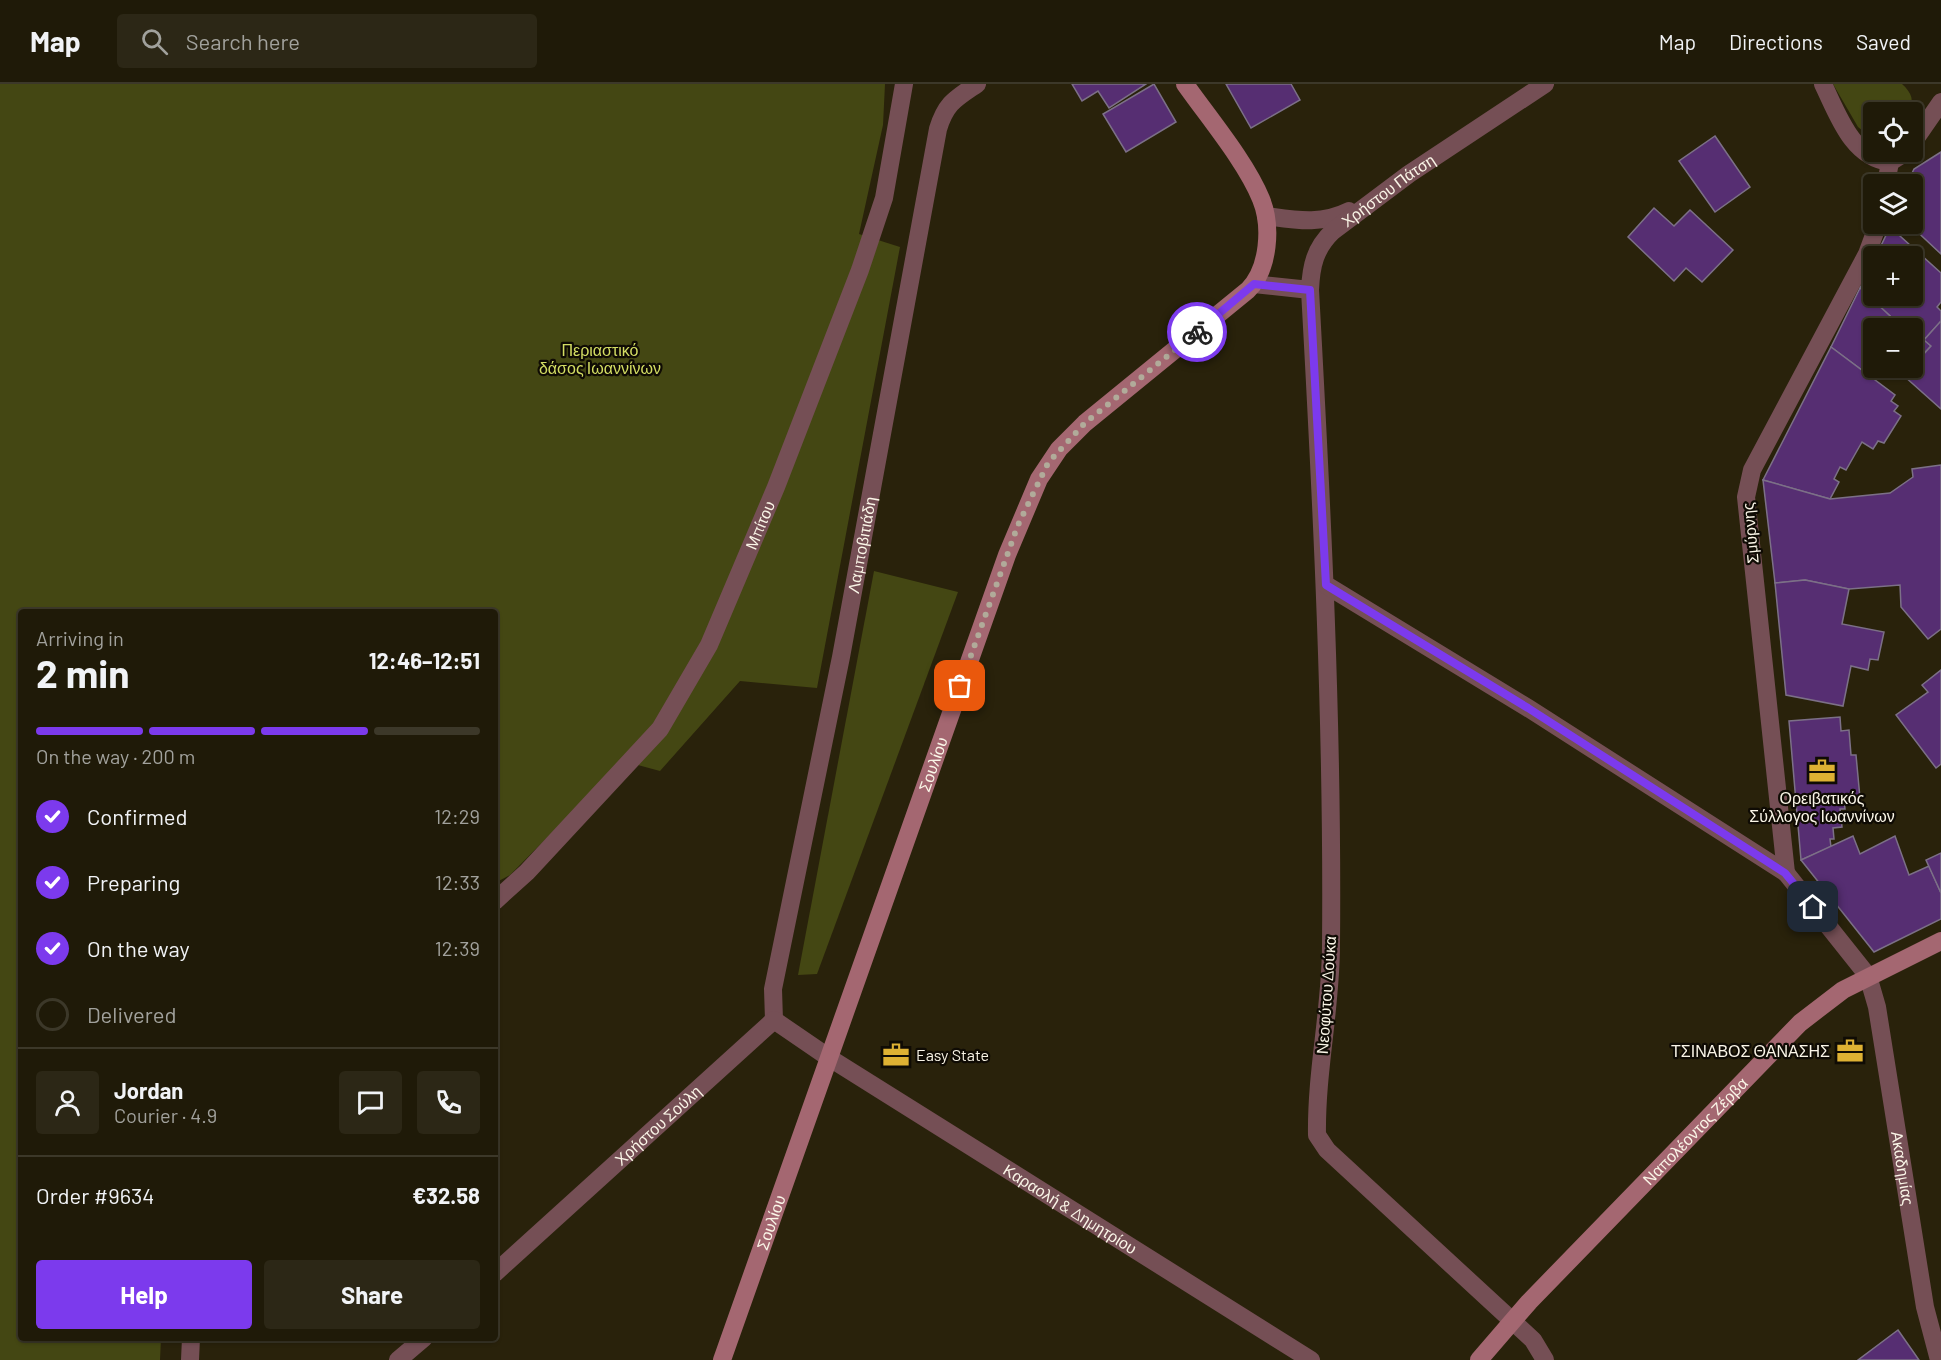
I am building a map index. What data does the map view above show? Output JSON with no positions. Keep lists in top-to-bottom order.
{
  "streets": {
    "main road": ["Σουλίου", "Ναπολέοντος Ζέρβα"],
    "street": [
      "Χρήστου Πάτση",
      "Μπίτου",
      "Σμύρνης",
      "Λαμποβιτιάδη",
      "Νεοφύτου Δούκα",
      "Χρήστου Σούλη",
      "Ακαδημίας",
      "Καραολή & Δημητρίου"
    ]
  },
  "crossings": [
    ["Χρήστου Πάτση", "Νεοφύτου Δούκα"],
    ["Λαμποβιτιάδη", "Χρήστου Σούλη"],
    ["Σουλίου", "Καραολή & Δημητρίου"],
    ["Νεοφύτου Δούκα", "Ναπολέοντος Ζέρβα"],
    ["Ναπολέοντος Ζέρβα", "Ακαδημίας"]
  ],
  "parks": ["Περιαστικό δάσος Ιωαννίνων"],
  "places": {
    "office": ["Ορειβατικός Σύλλογος Ιωαννίνων", "ΤΣΙΝΑΒΟΣ ΘΑΝΑΣΗΣ", "Easy State"]
  },
  "page": {
    "header": "Map",
    "search": "Search here",
    "nav": ["Map", "Directions", "Saved"],
    "map_buttons": ["+", "−"],
    "heading": ["2 min", "Arriving in", "12:46–12:51"],
    "panel": [
      "Jordan",
      "Courier · 4.9",
      "Order #9634",
      "€32.58"
    ],
    "bar": "On the way · 200 m",
    "list": [
      ["Confirmed", "12:29"],
      ["Preparing", "12:33"],
      ["On the way", "12:39"],
      "Delivered"
    ],
    "buttons": ["Help", "Share"]
  }
}
